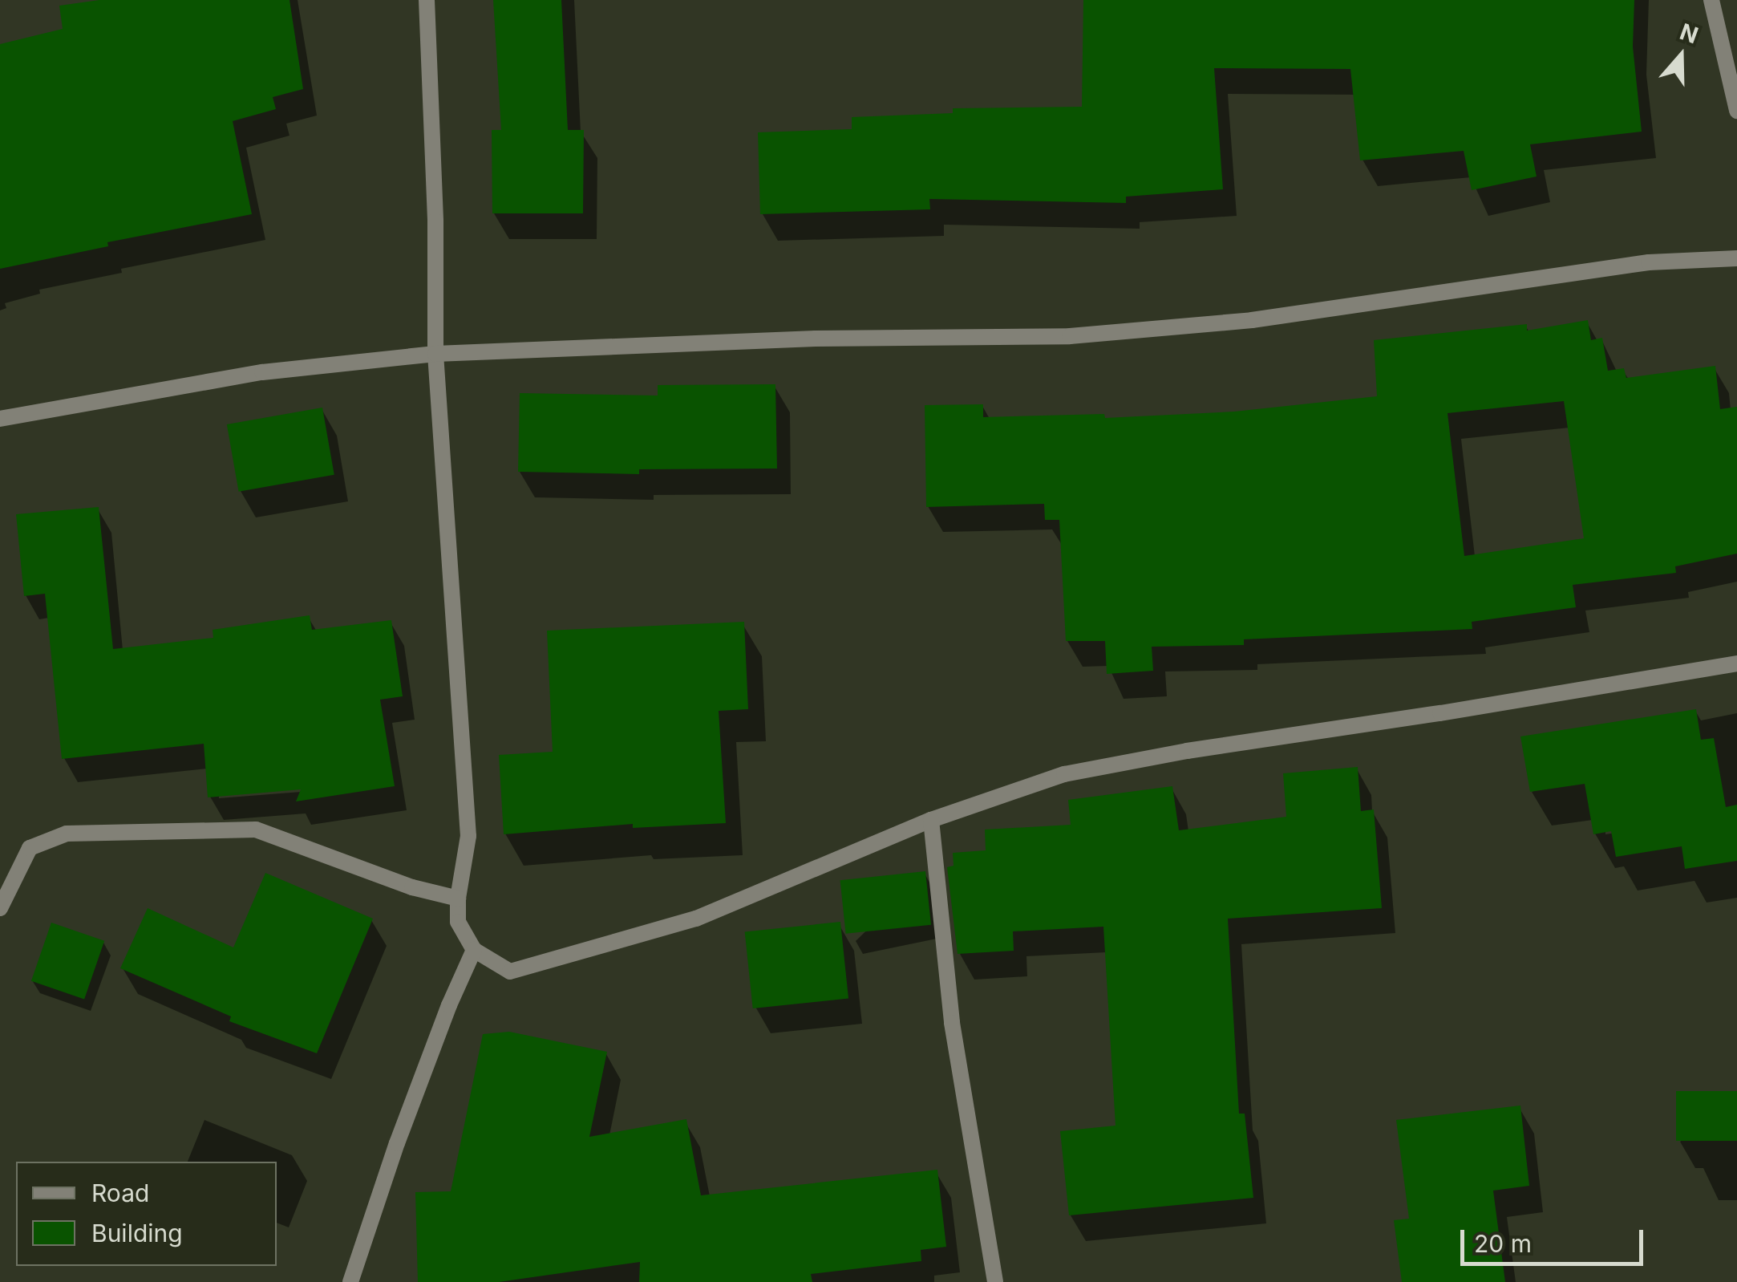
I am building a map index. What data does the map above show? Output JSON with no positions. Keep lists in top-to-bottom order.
{
  "legend": ["Road", "Building"],
  "scale_bar": "20 m",
  "north": "top"
}
